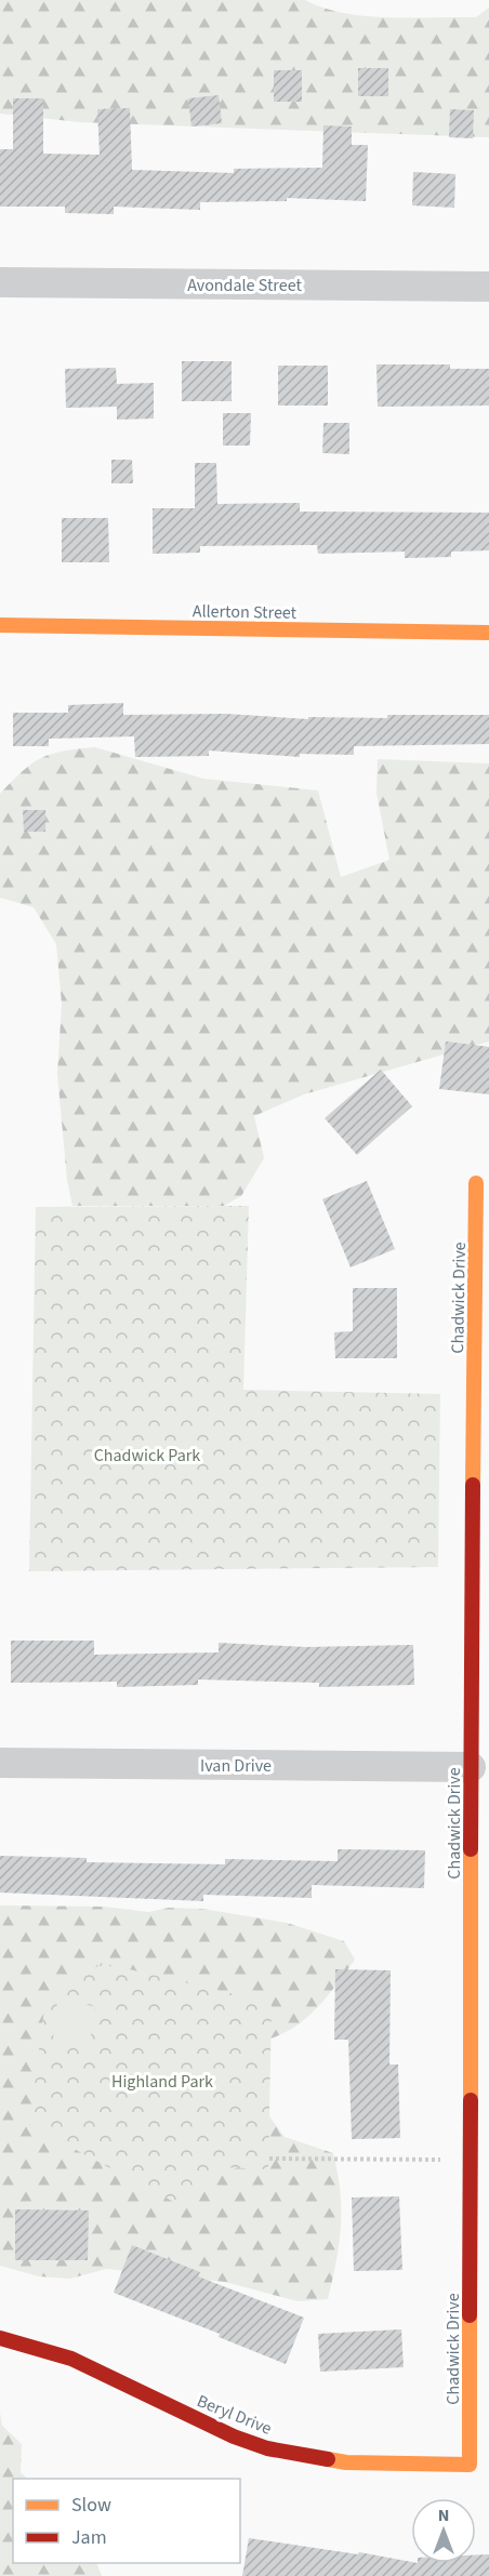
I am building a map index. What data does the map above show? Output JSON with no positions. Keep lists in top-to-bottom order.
{
  "streets": {
    "street": [
      "Avondale Street",
      "Allerton Street",
      "Chadwick Drive",
      "Ivan Drive",
      "Beryl Drive"
    ]
  },
  "crossings": [
    ["Chadwick Drive", "Ivan Drive"],
    ["Chadwick Drive", "Beryl Drive"]
  ],
  "parks": ["Chadwick Park", "Highland Park"],
  "legend": ["Slow", "Jam"],
  "north": "top"
}
